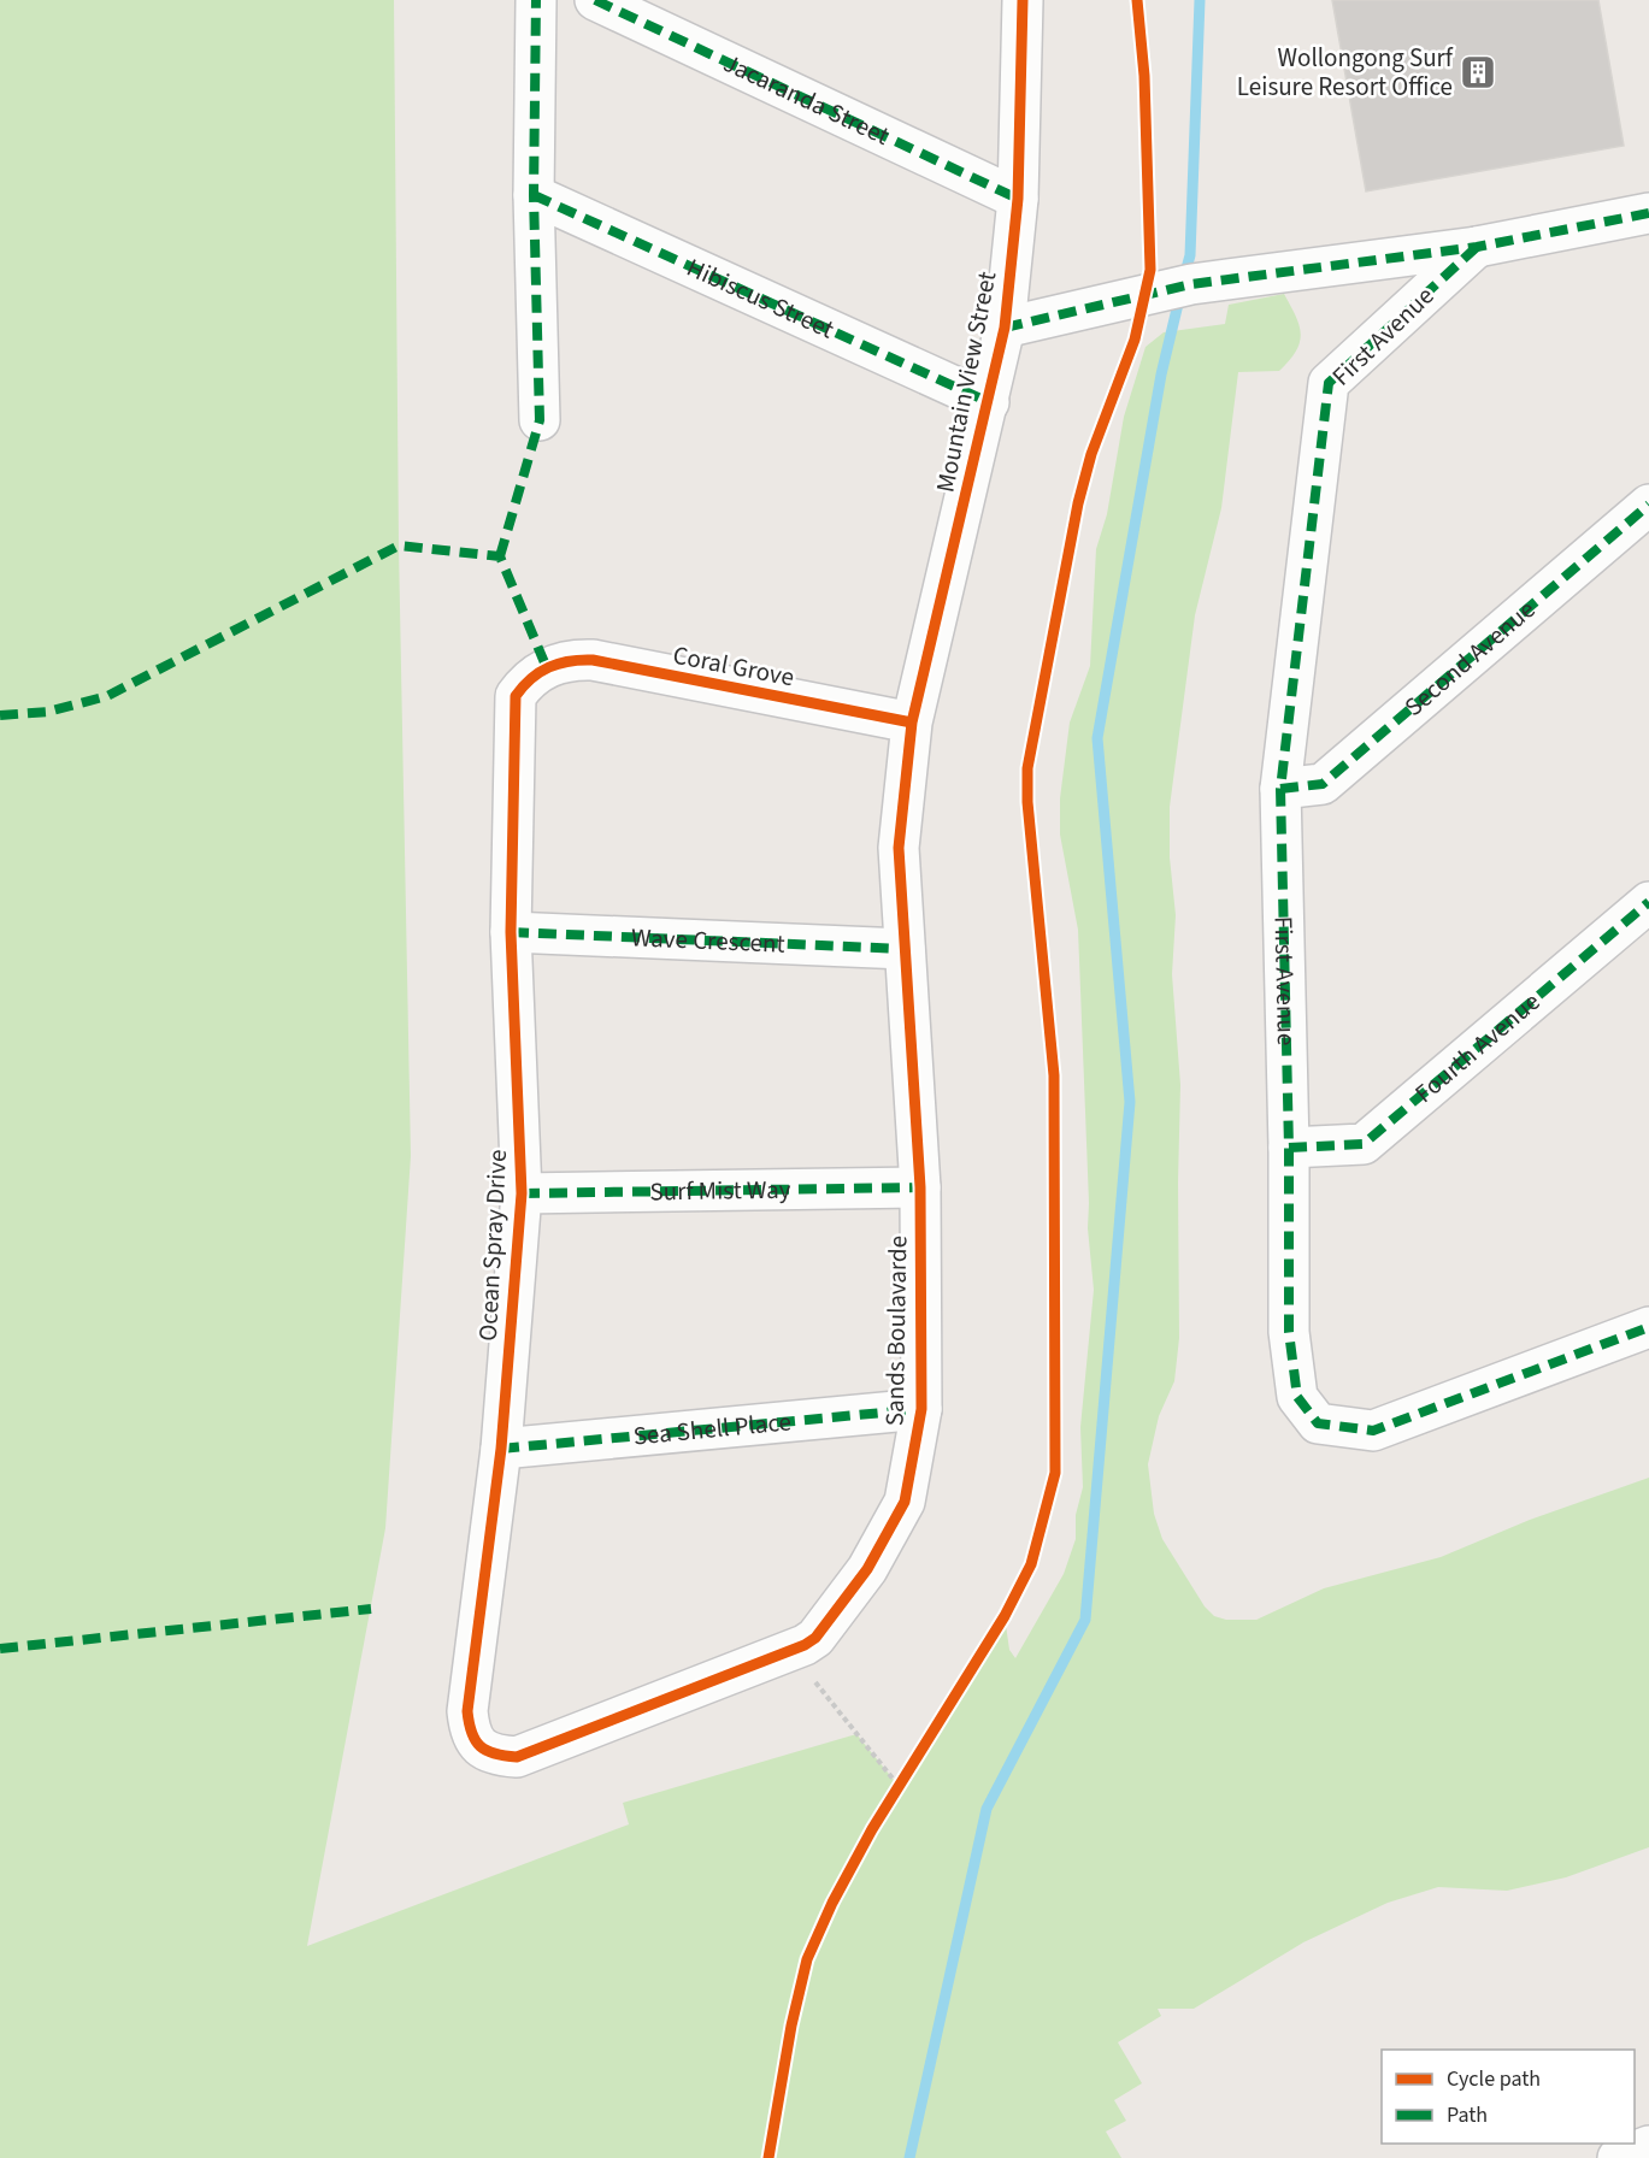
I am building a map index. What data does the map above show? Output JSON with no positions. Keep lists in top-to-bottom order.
{
  "streets": {
    "street": [
      "Jacaranda Street",
      "Hibiscus Street",
      "First Avenue",
      "Mountain View Street",
      "Second Avenue",
      "Coral Grove",
      "Wave Crescent",
      "Fourth Avenue",
      "Surf Mist Way",
      "Ocean Spray Drive",
      "Sands Boulavarde",
      "Sea Shell Place"
    ]
  },
  "crossings": [
    ["Jacaranda Street", "Mountain View Street"],
    ["Hibiscus Street", "Mountain View Street"],
    ["First Avenue", "Mountain View Street"],
    ["First Avenue", "Second Avenue"],
    ["First Avenue", "Fourth Avenue"],
    ["Mountain View Street", "Coral Grove"],
    ["Mountain View Street", "Sands Boulavarde"],
    ["Coral Grove", "Ocean Spray Drive"],
    ["Coral Grove", "Sands Boulavarde"],
    ["Wave Crescent", "Ocean Spray Drive"],
    ["Wave Crescent", "Sands Boulavarde"],
    ["Surf Mist Way", "Ocean Spray Drive"],
    ["Surf Mist Way", "Sands Boulavarde"],
    ["Ocean Spray Drive", "Sands Boulavarde"],
    ["Ocean Spray Drive", "Sea Shell Place"],
    ["Sands Boulavarde", "Sea Shell Place"]
  ],
  "places": {
    "building": ["Wollongong Surf Leisure Resort Office"]
  },
  "legend": ["Cycle path", "Path"]
}
